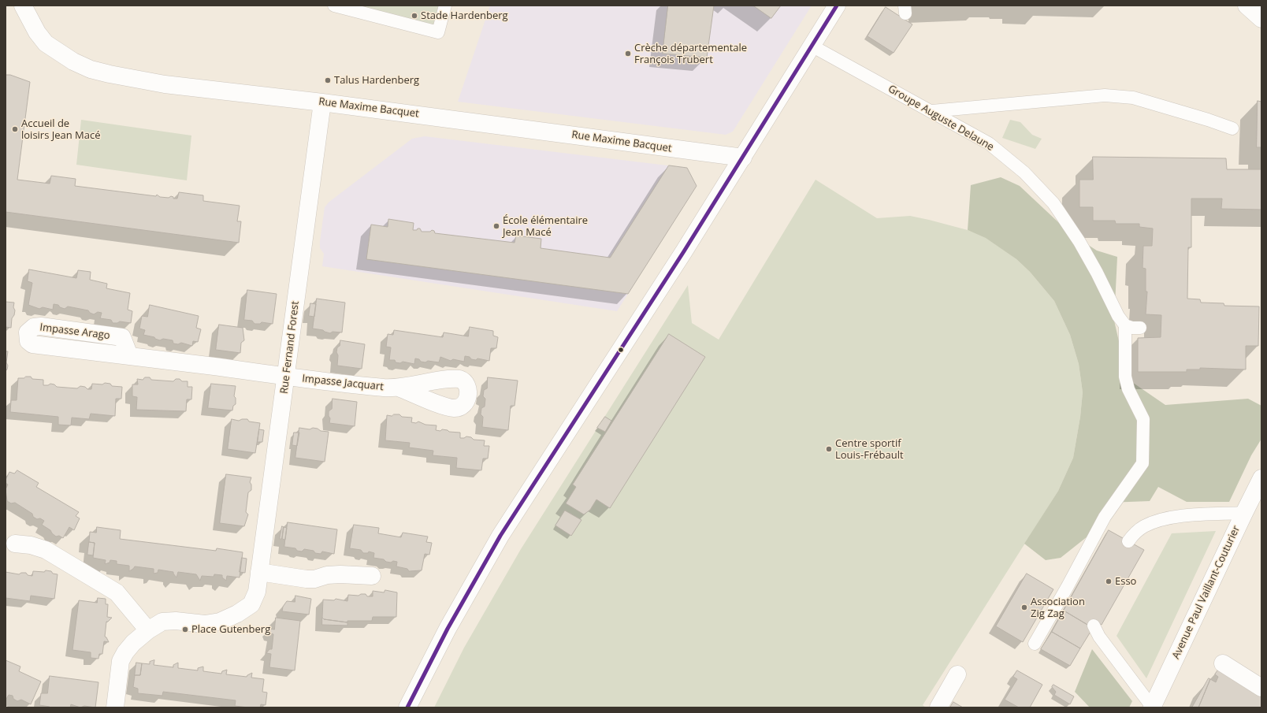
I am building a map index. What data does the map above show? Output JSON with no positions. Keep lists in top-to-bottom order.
{
  "streets": {
    "street": [
      "Rue Maxime Bacquet",
      "Impasse Arago",
      "Rue Fernand Forest",
      "Impasse Jacquart",
      "Avenue Paul Vaillant-Couturier"
    ],
    "lane": ["Groupe Auguste Delaune"]
  },
  "crossings": [
    ["Rue Maxime Bacquet", "Rue Fernand Forest"],
    ["Impasse Arago", "Rue Fernand Forest"],
    ["Impasse Arago", "Impasse Jacquart"],
    ["Rue Fernand Forest", "Impasse Jacquart"]
  ],
  "places": [
    "Stade Hardenberg",
    "Crèche départementale François Trubert",
    "Talus Hardenberg",
    "Accueil de loisirs Jean Macé",
    "École élémentaire Jean Macé",
    "Centre sportif Louis-Frébault",
    "Esso",
    "Association Zig Zag",
    "Place Gutenberg"
  ]
}
